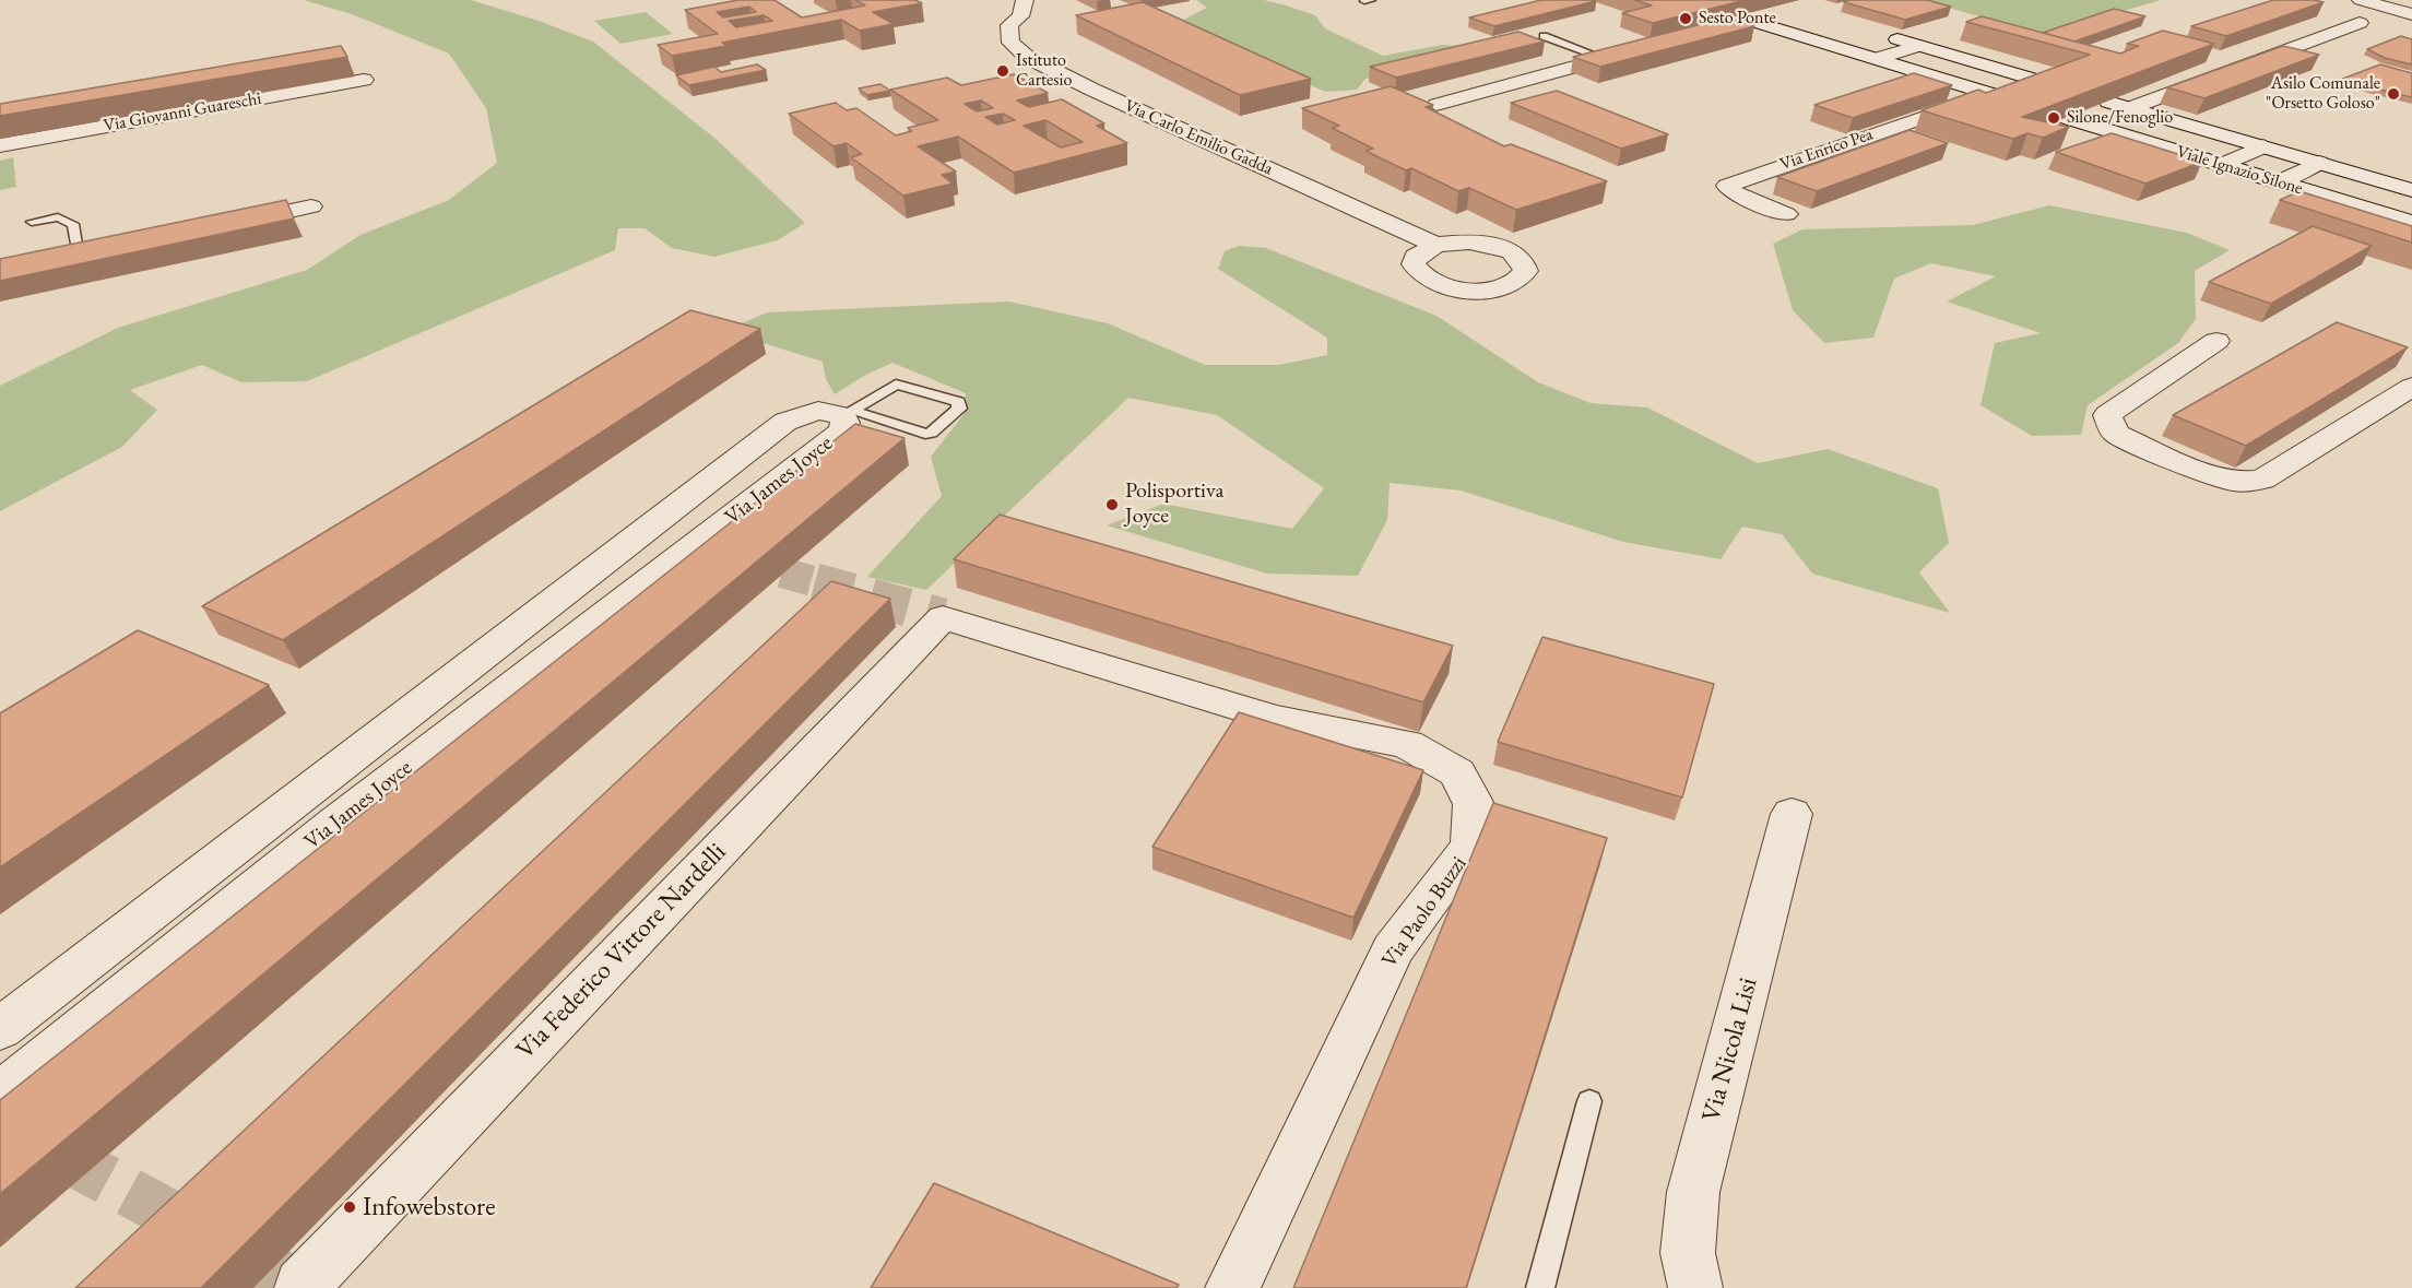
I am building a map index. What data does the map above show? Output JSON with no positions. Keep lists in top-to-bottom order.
{
  "streets": {
    "street": [
      "Via Giovanni Guareschi",
      "Via Carlo Emilio Gadda",
      "Via Enrico Pea",
      "Viale Ignazio Silone",
      "Via James Joyce",
      "Via Paolo Buzzi",
      "Via Federico Vittore Nardelli",
      "Via Nicola Lisi"
    ]
  },
  "crossings": [
    ["Via Paolo Buzzi", "Via Federico Vittore Nardelli"]
  ],
  "places": [
    "Sesto Ponte",
    "Istituto Cartesio",
    "Asilo Comunale \"Orsetto Goloso\"",
    "Silone/Fenoglio",
    "Polisportiva Joyce",
    "Infowebstore"
  ]
}
